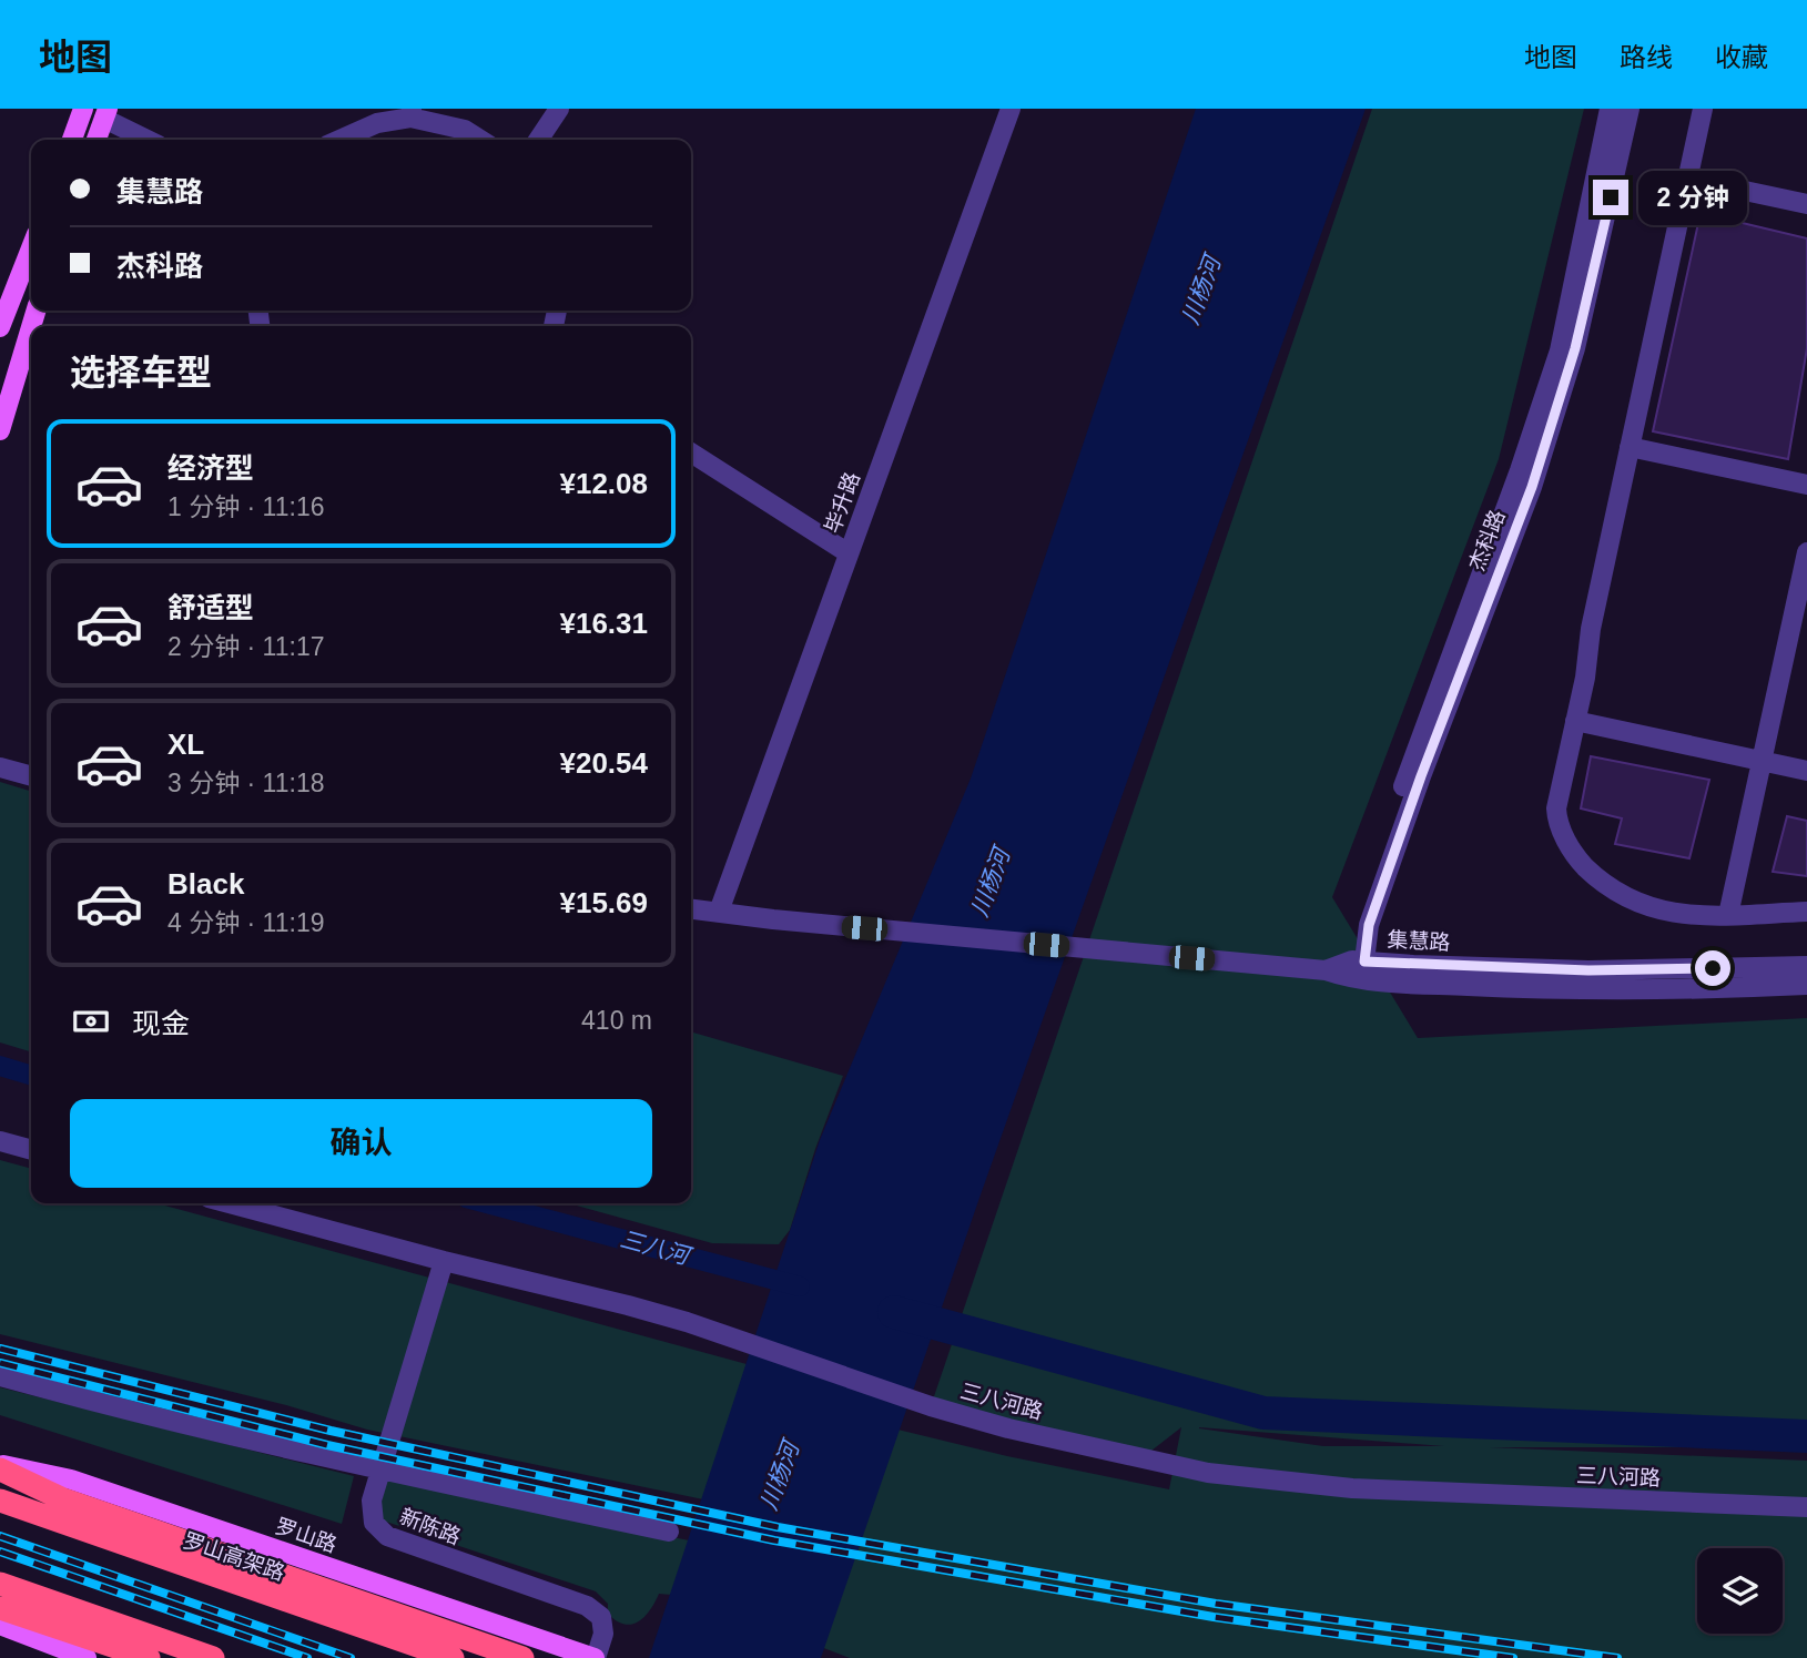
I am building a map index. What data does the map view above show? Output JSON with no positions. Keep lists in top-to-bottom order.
{
  "streets": {
    "highway": ["罗山高架路"],
    "main road": ["罗山路"],
    "street": [
      "毕升路",
      "杰科路",
      "集慧路",
      "三八河路",
      "新陈路"
    ]
  },
  "crossings": [
    ["毕升路", "集慧路"],
    ["杰科路", "集慧路"],
    ["三八河路", "新陈路"],
    ["新陈路", "罗山路"]
  ],
  "water": ["川杨河", "三八河"],
  "page": {
    "header": "地图",
    "nav": ["地图", "路线", "收藏"],
    "banner": ["集慧路", "杰科路"],
    "bubble": "2 分钟",
    "heading": "选择车型",
    "list": [
      {
        "name": "经济型",
        "note": "1 分钟 · 11:16",
        "value": "¥12.08"
      },
      {
        "name": "舒适型",
        "note": "2 分钟 · 11:17",
        "value": "¥16.31"
      },
      {
        "name": "XL",
        "note": "3 分钟 · 11:18",
        "value": "¥20.54"
      },
      {
        "name": "Black",
        "note": "4 分钟 · 11:19",
        "value": "¥15.69"
      }
    ],
    "pay": ["现金", "410 m"],
    "buttons": "确认"
  }
}
